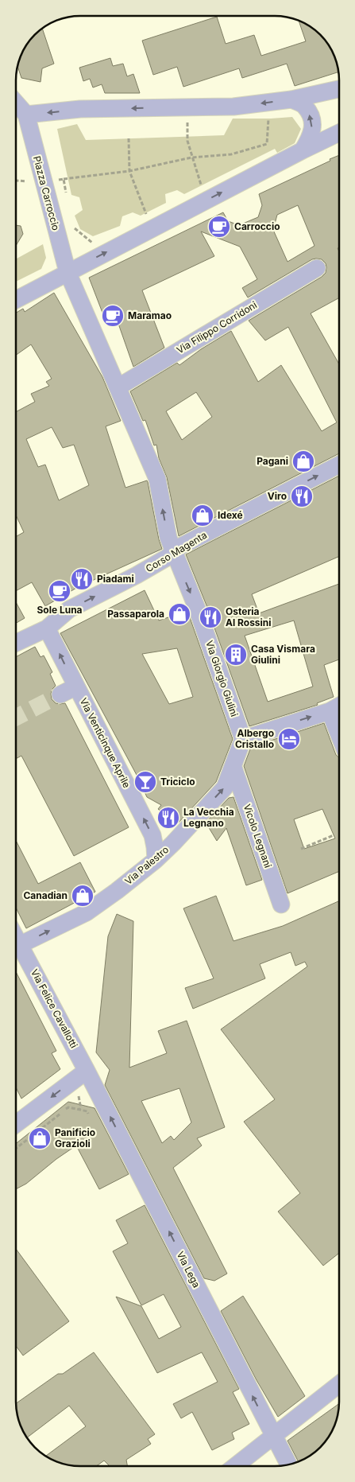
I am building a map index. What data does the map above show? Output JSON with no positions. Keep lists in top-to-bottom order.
{
  "streets": {
    "street": [
      "Piazza Carroccio",
      "Via Filippo Corridoni",
      "Corso Magenta",
      "Via Giorgio Giulini",
      "Via Venticinque Aprile",
      "Vicolo Legnani",
      "Via Palestro",
      "Via Felice Cavallotti",
      "Via Lega"
    ]
  },
  "crossings": [
    ["Corso Magenta", "Via Giorgio Giulini"],
    ["Corso Magenta", "Via Venticinque Aprile"],
    ["Via Giorgio Giulini", "Via Palestro"],
    ["Via Venticinque Aprile", "Via Palestro"],
    ["Vicolo Legnani", "Via Palestro"],
    ["Via Felice Cavallotti", "Via Lega"]
  ],
  "one_way": [
    "Corso Magenta",
    "Via Giorgio Giulini",
    "Via Venticinque Aprile",
    "Via Palestro",
    "Via Lega"
  ],
  "places": {
    "cafe": ["Carroccio", "Maramao", "Sole Luna"],
    "shop": [
      "Pagani",
      "Idexé",
      "Passaparola",
      "Canadian",
      "Panificio Grazioli"
    ],
    "restaurant": [
      "Viro",
      "Piadami",
      "Osteria Al Rossini",
      "La Vecchia Legnano"
    ],
    "building": ["Casa Vismara Giulini"],
    "hotel": ["Albergo Cristallo"],
    "bar": ["Triciclo"]
  }
}
